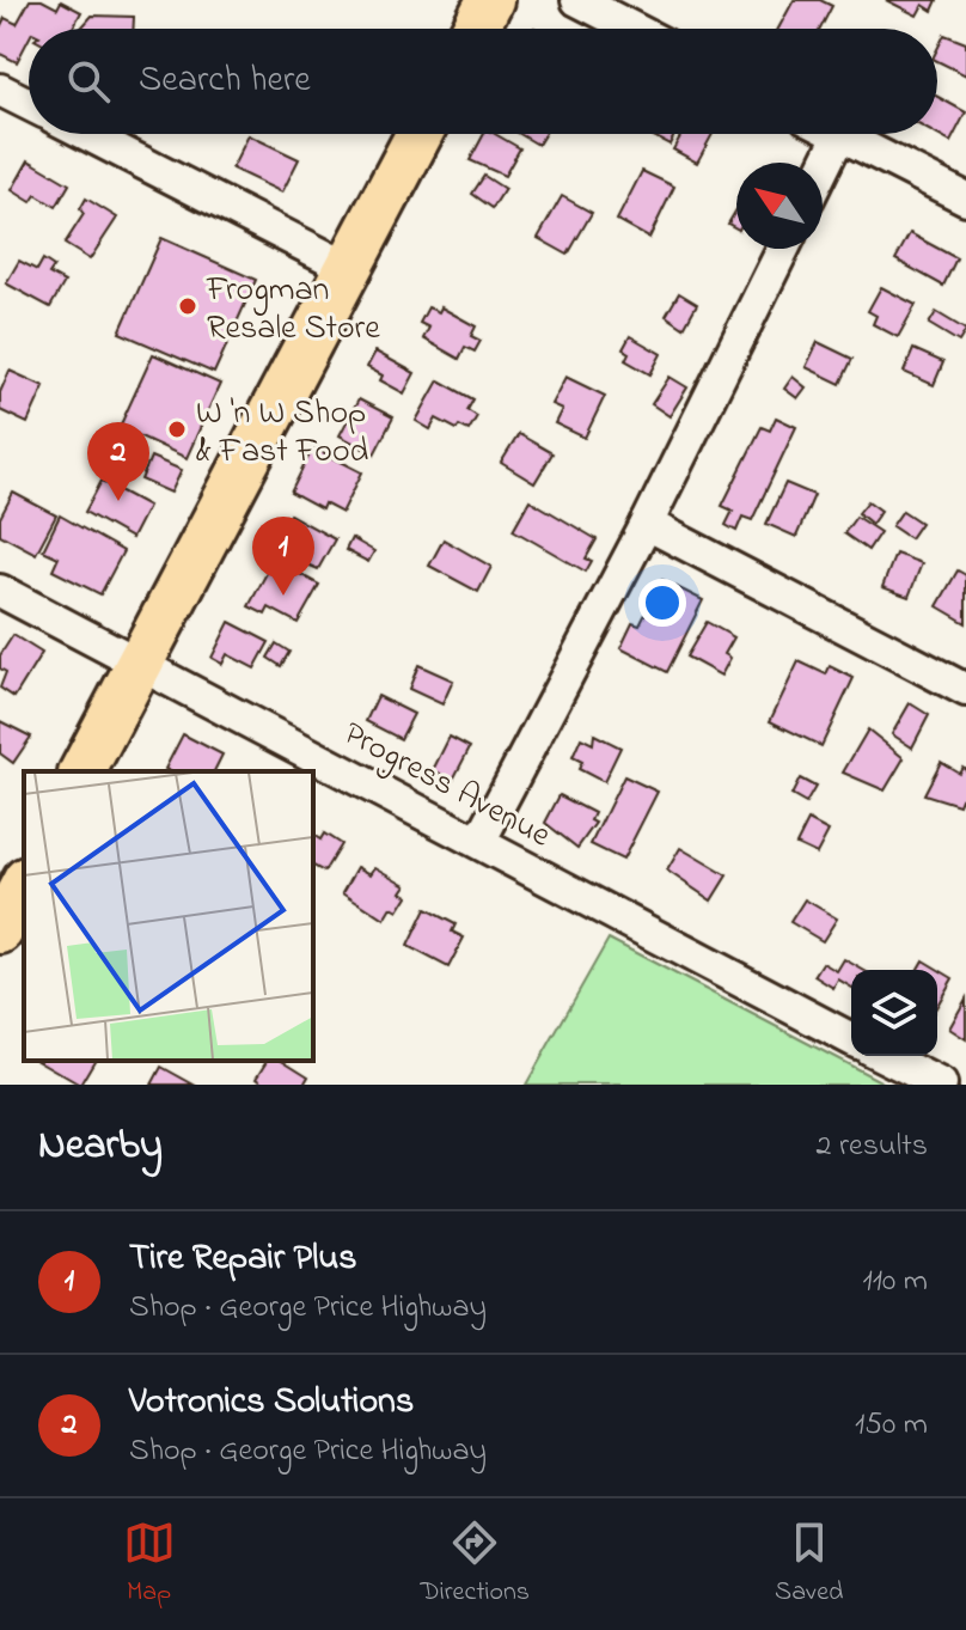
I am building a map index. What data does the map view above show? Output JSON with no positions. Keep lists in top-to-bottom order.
{
  "streets": {
    "street": ["Progress Avenue"]
  },
  "places": ["Frogman Resale Store", "W 'n W Shop & Fast Food"],
  "north": "top left",
  "page": {
    "search": "Search here",
    "pins": ["2", "1"],
    "heading": ["Nearby", "2 results"],
    "list": [
      {
        "mark": "1",
        "name": "Tire Repair Plus",
        "note": "Shop · George Price Highway",
        "value": "110 m"
      },
      {
        "mark": "2",
        "name": "Votronics Solutions",
        "note": "Shop · George Price Highway",
        "value": "150 m"
      }
    ],
    "nav": ["Map", "Directions", "Saved"]
  }
}
